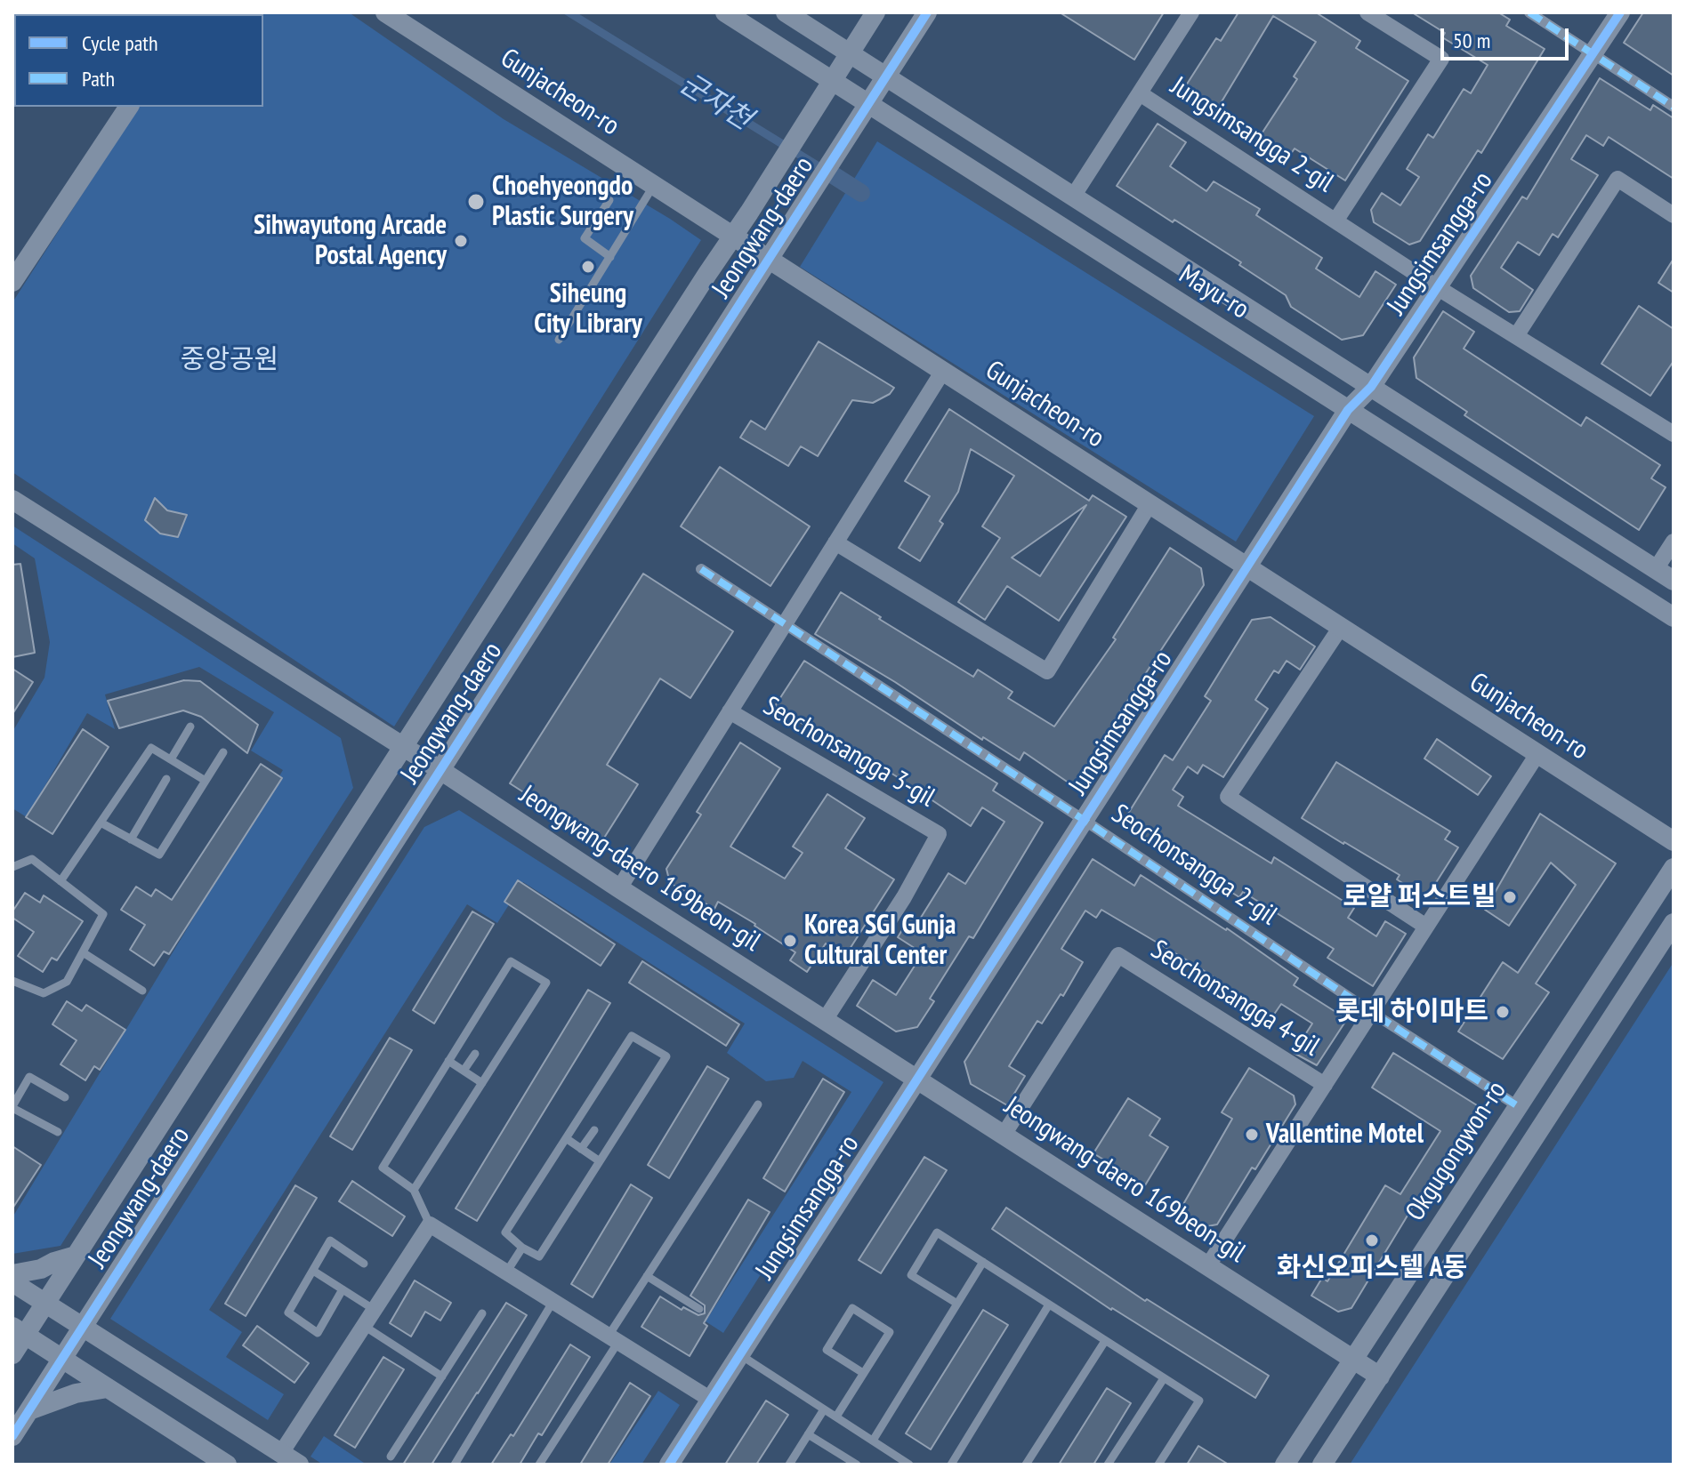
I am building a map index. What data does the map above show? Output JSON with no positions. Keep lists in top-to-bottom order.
{
  "streets": {
    "street": [
      "Gunjacheon-ro",
      "Jungsimsangga 2-gil",
      "Jeongwang-daero",
      "Jungsimsangga-ro",
      "Mayu-ro",
      "Seochonsangga 3-gil",
      "Seochonsangga 2-gil",
      "Jeongwang-daero 169beon-gil",
      "Seochonsangga 4-gil",
      "Okgugongwon-ro"
    ]
  },
  "crossings": [
    ["Gunjacheon-ro", "Jeongwang-daero"],
    ["Gunjacheon-ro", "Jungsimsangga-ro"],
    ["Gunjacheon-ro", "Seochonsangga 3-gil"],
    ["Gunjacheon-ro", "Seochonsangga 4-gil"],
    ["Jungsimsangga 2-gil", "Jungsimsangga-ro"],
    ["Jungsimsangga 2-gil", "Mayu-ro"],
    ["Jeongwang-daero", "Mayu-ro"],
    ["Jeongwang-daero", "Jeongwang-daero 169beon-gil"],
    ["Jungsimsangga-ro", "Mayu-ro"],
    ["Jungsimsangga-ro", "Seochonsangga 2-gil"],
    ["Jungsimsangga-ro", "Jeongwang-daero 169beon-gil"],
    ["Seochonsangga 3-gil", "Seochonsangga 2-gil"],
    ["Seochonsangga 3-gil", "Jeongwang-daero 169beon-gil"],
    ["Seochonsangga 2-gil", "Seochonsangga 4-gil"],
    ["Seochonsangga 2-gil", "Okgugongwon-ro"],
    ["Jeongwang-daero 169beon-gil", "Seochonsangga 4-gil"],
    ["Jeongwang-daero 169beon-gil", "Okgugongwon-ro"]
  ],
  "water": ["군자천"],
  "parks": ["중앙공원"],
  "places": [
    "Choehyeongdo Plastic Surgery",
    "Sihwayutong Arcade Postal Agency",
    "Siheung City Library",
    "로얄 퍼스트빌",
    "Korea SGI Gunja Cultural Center",
    "롯데 하이마트",
    "Vallentine Motel",
    "화신오피스텔 A동"
  ],
  "legend": ["Cycle path", "Path"],
  "scale_bar": "50 m"
}
